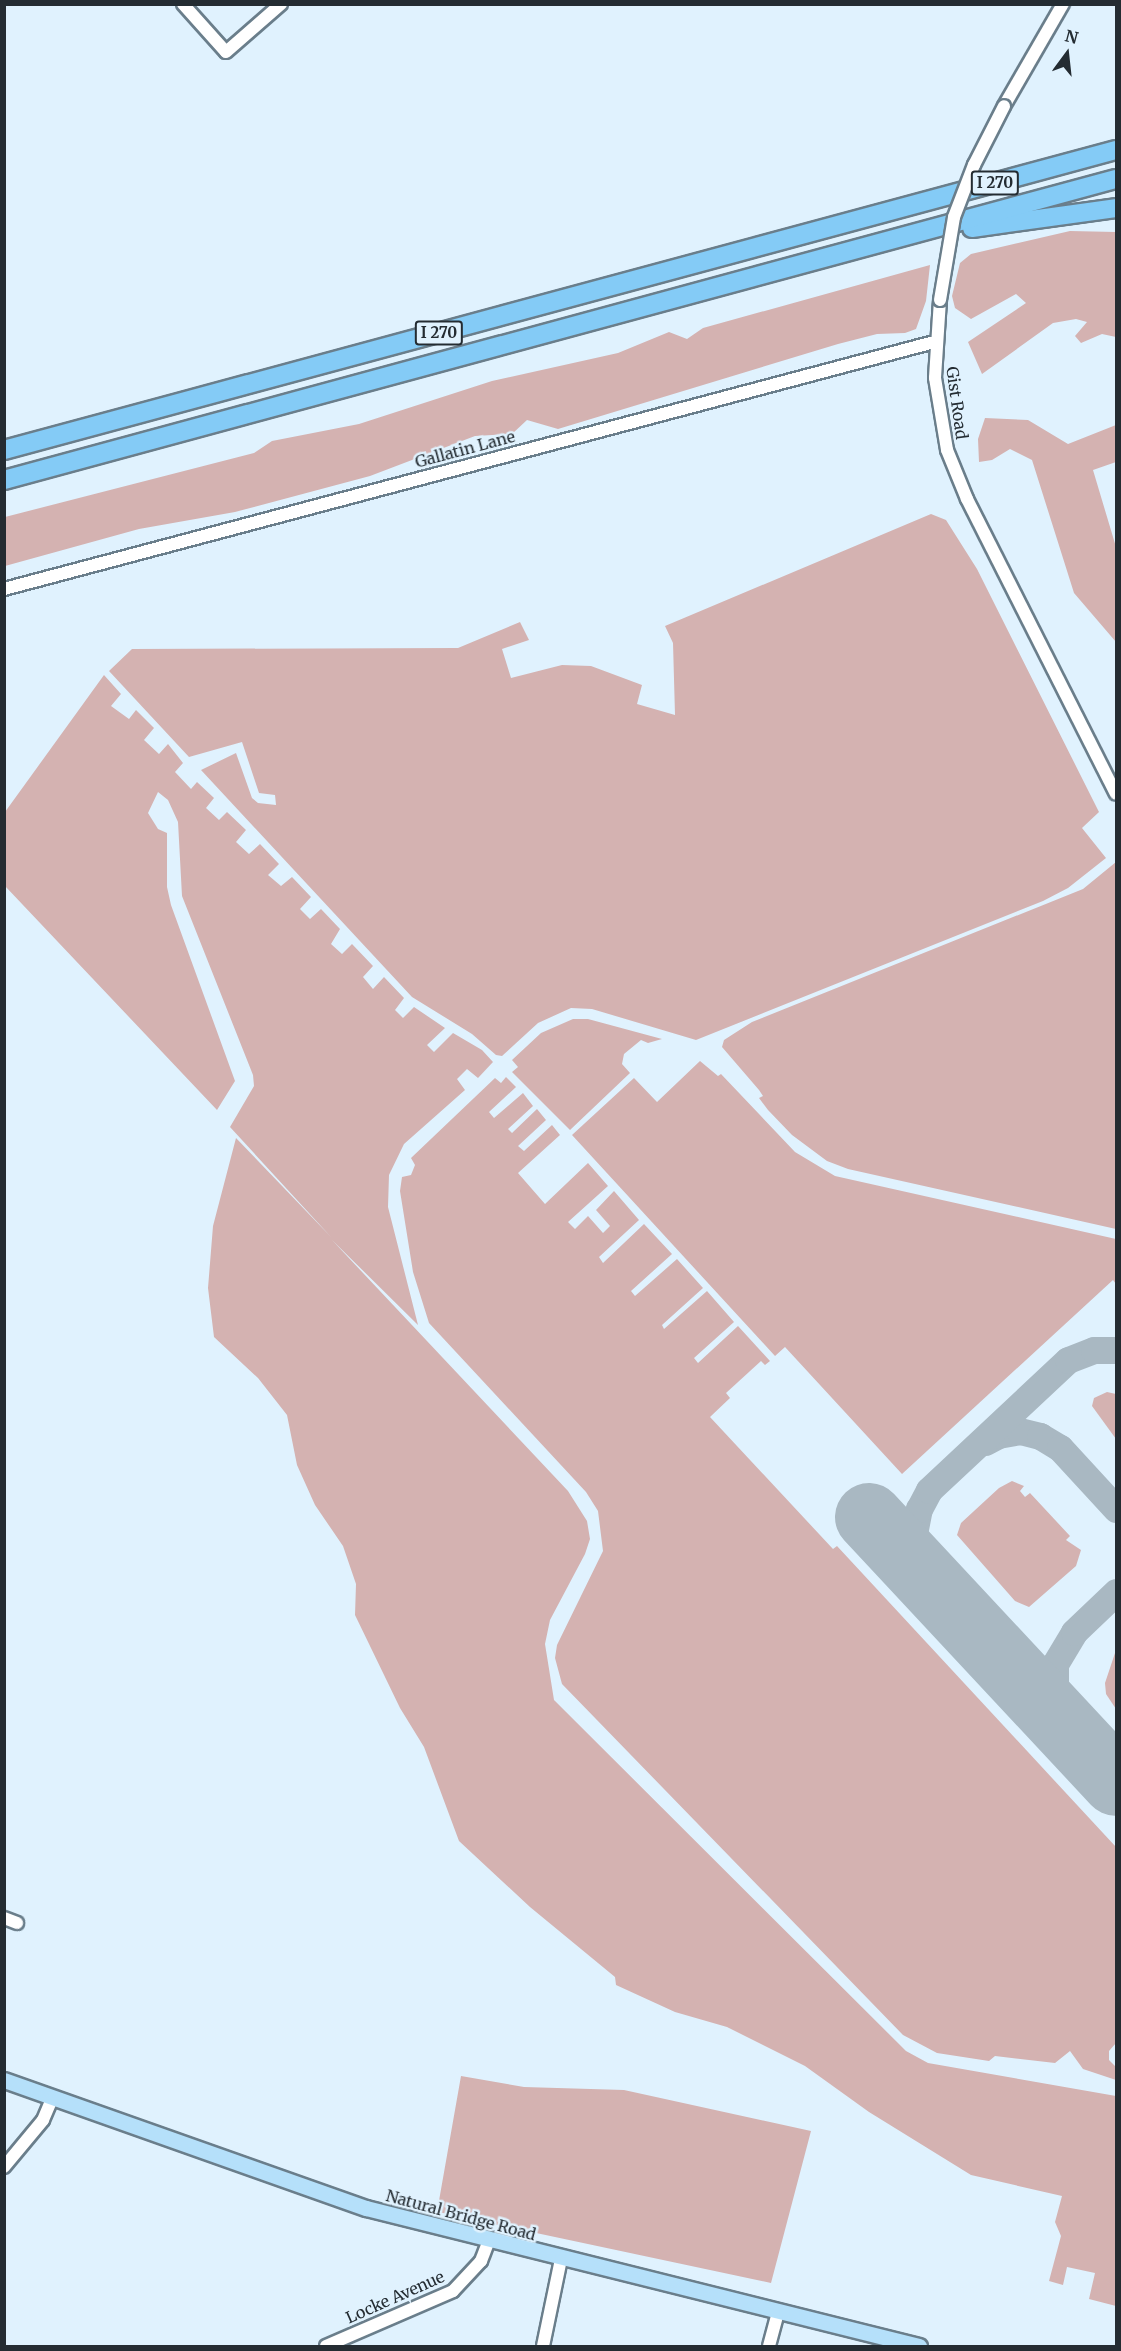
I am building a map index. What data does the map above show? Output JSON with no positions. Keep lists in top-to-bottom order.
{
  "streets": {
    "highway": ["I 270"],
    "main road": ["Natural Bridge Road"],
    "street": ["Gist Road", "Gallatin Lane", "Locke Avenue"]
  },
  "crossings": [
    ["Gist Road", "Gallatin Lane"],
    ["Natural Bridge Road", "Locke Avenue"]
  ],
  "north": "top"
}
